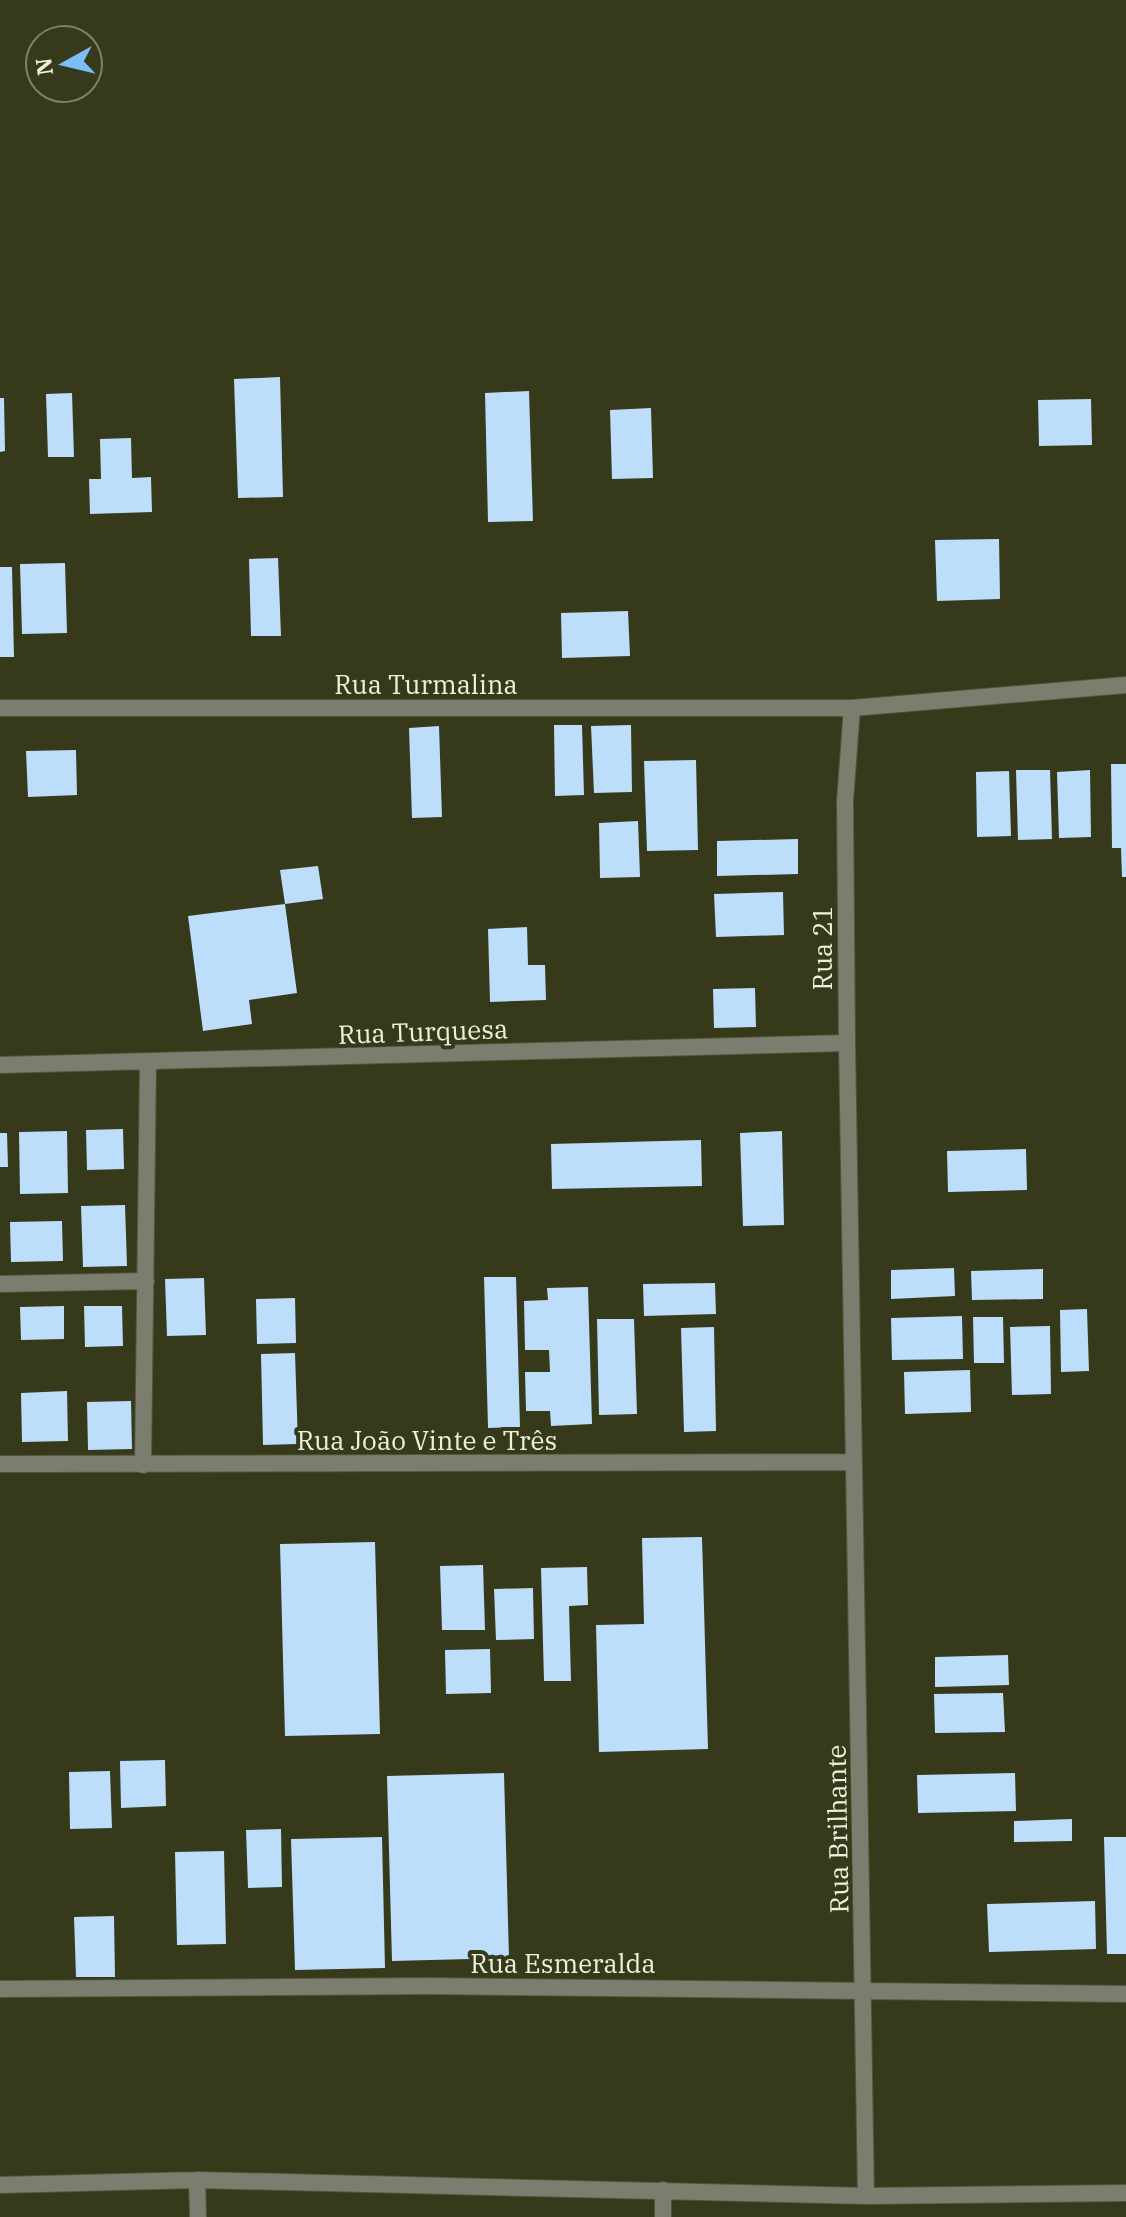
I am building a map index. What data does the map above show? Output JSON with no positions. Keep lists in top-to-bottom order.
{
  "streets": {
    "street": [
      "Rua Turmalina",
      "Rua 21",
      "Rua Turquesa",
      "Rua João Vinte e Três",
      "Rua Brilhante",
      "Rua Esmeralda"
    ]
  },
  "crossings": [
    ["Rua Turmalina", "Rua 21"],
    ["Rua 21", "Rua Turquesa"],
    ["Rua 21", "Rua João Vinte e Três"],
    ["Rua 21", "Rua Brilhante"],
    ["Rua João Vinte e Três", "Rua Brilhante"],
    ["Rua Brilhante", "Rua Esmeralda"]
  ],
  "north": "left"
}
